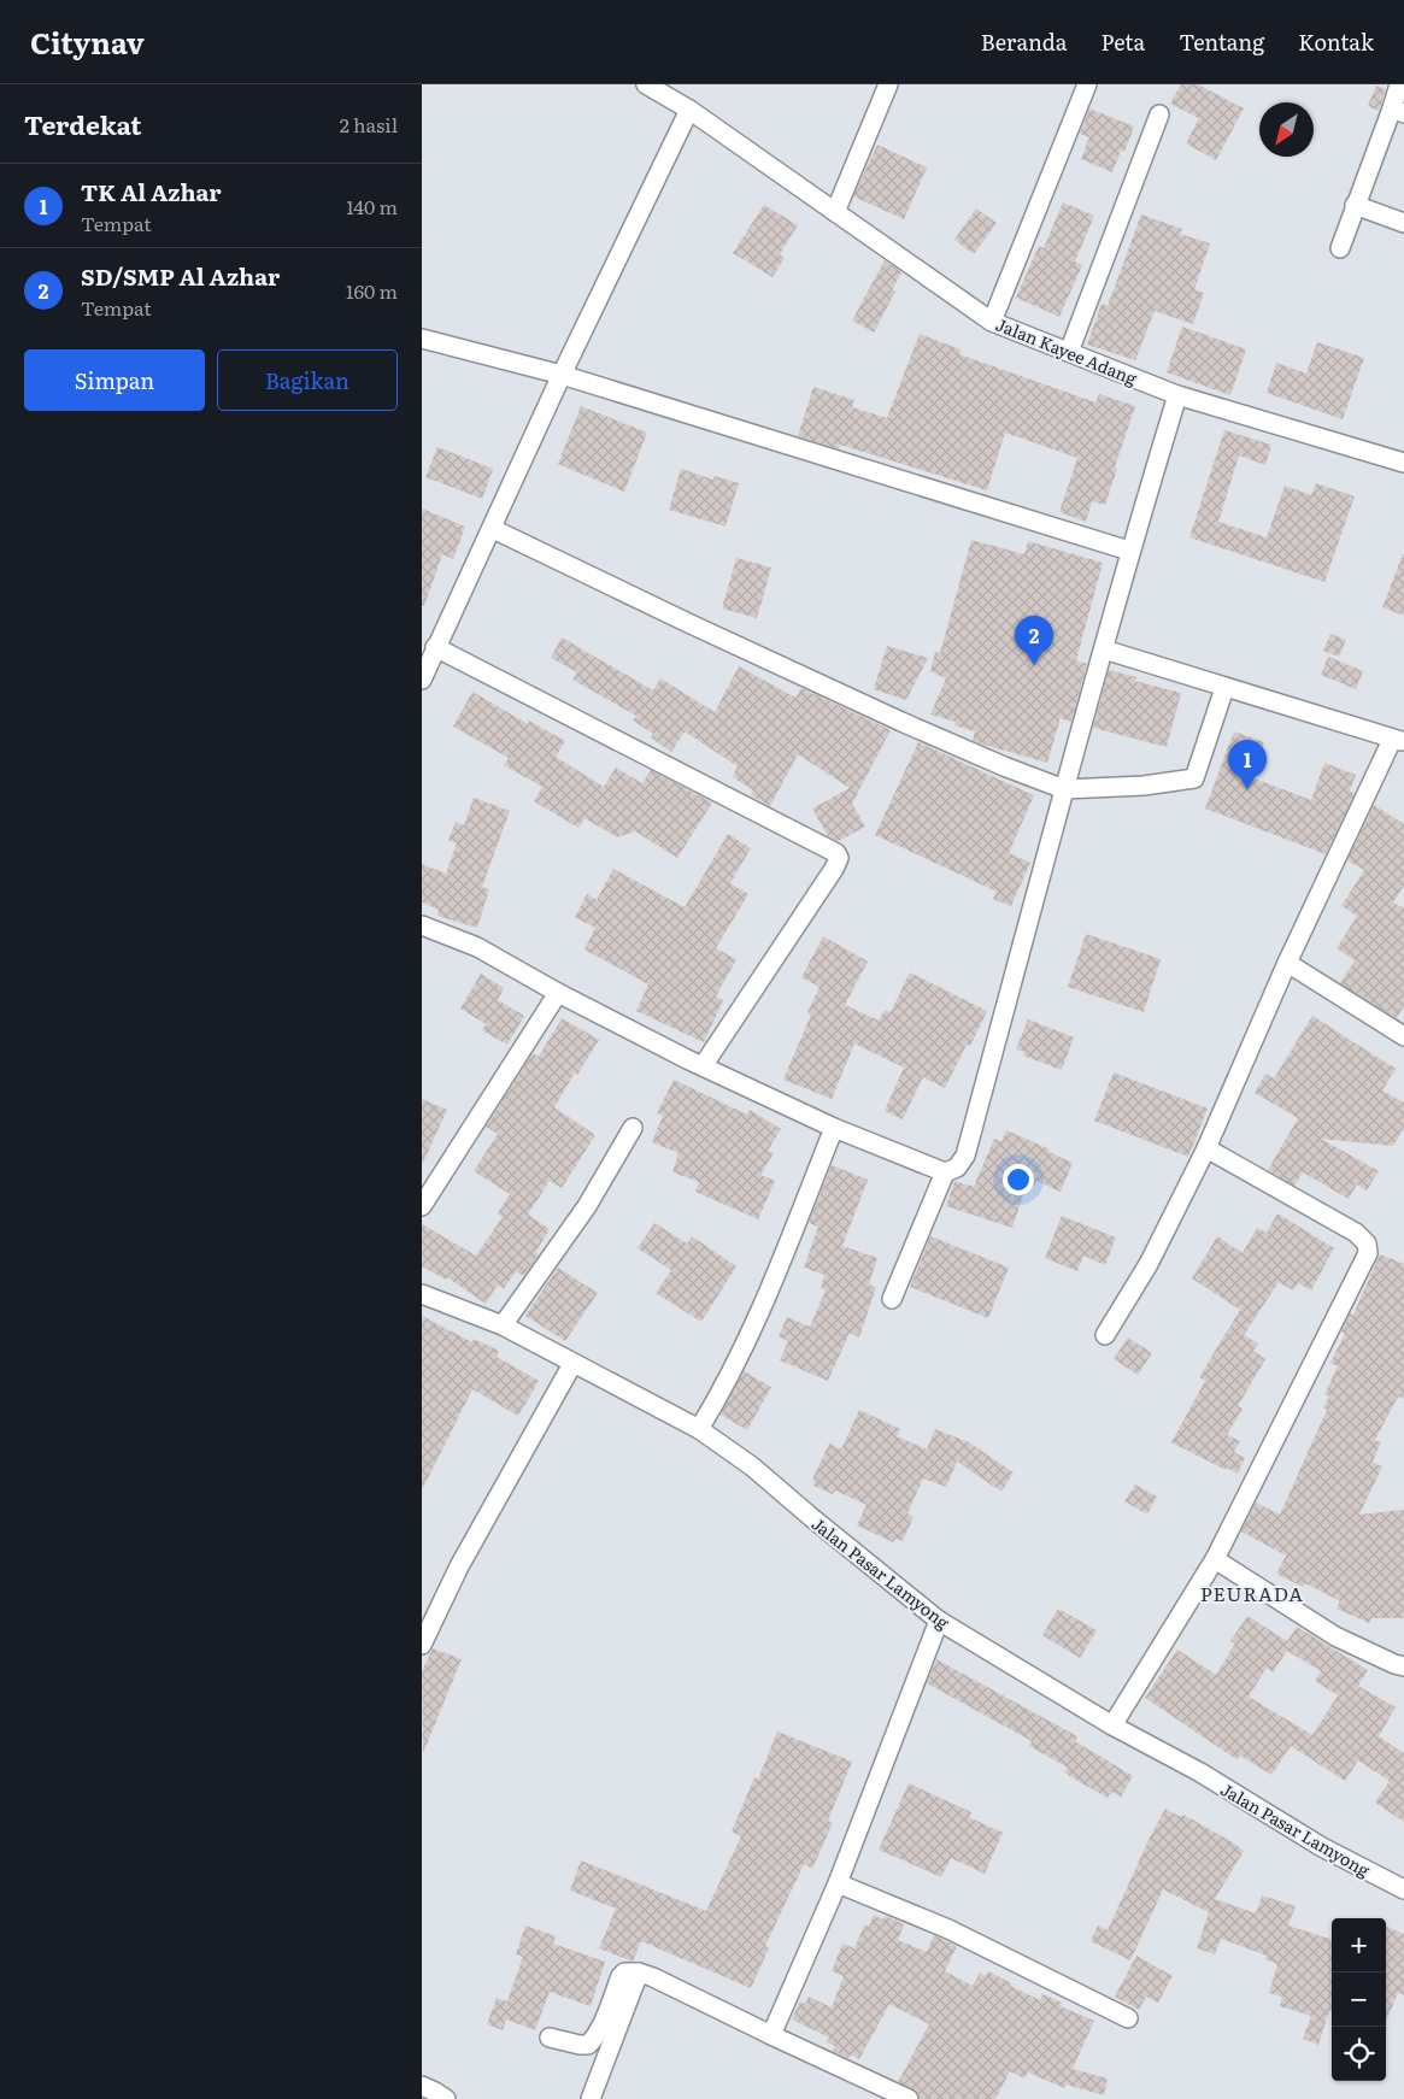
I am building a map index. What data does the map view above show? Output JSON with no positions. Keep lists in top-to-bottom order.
{
  "streets": {
    "street": ["Jalan Kayee Adang", "Jalan Pasar Lamyong"]
  },
  "districts": ["PEURADA"],
  "north": "bottom left",
  "page": {
    "header": "Citynav",
    "nav": [
      "Beranda",
      "Peta",
      "Tentang",
      "Kontak"
    ],
    "heading": ["Terdekat", "2 hasil"],
    "list": [
      {
        "mark": "1",
        "name": "TK Al Azhar",
        "note": "Tempat",
        "value": "140 m"
      },
      {
        "mark": "2",
        "name": "SD/SMP Al Azhar",
        "note": "Tempat",
        "value": "160 m"
      }
    ],
    "buttons": ["Simpan", "Bagikan"],
    "pins": ["2", "1"],
    "map_buttons": ["+", "−"]
  }
}
